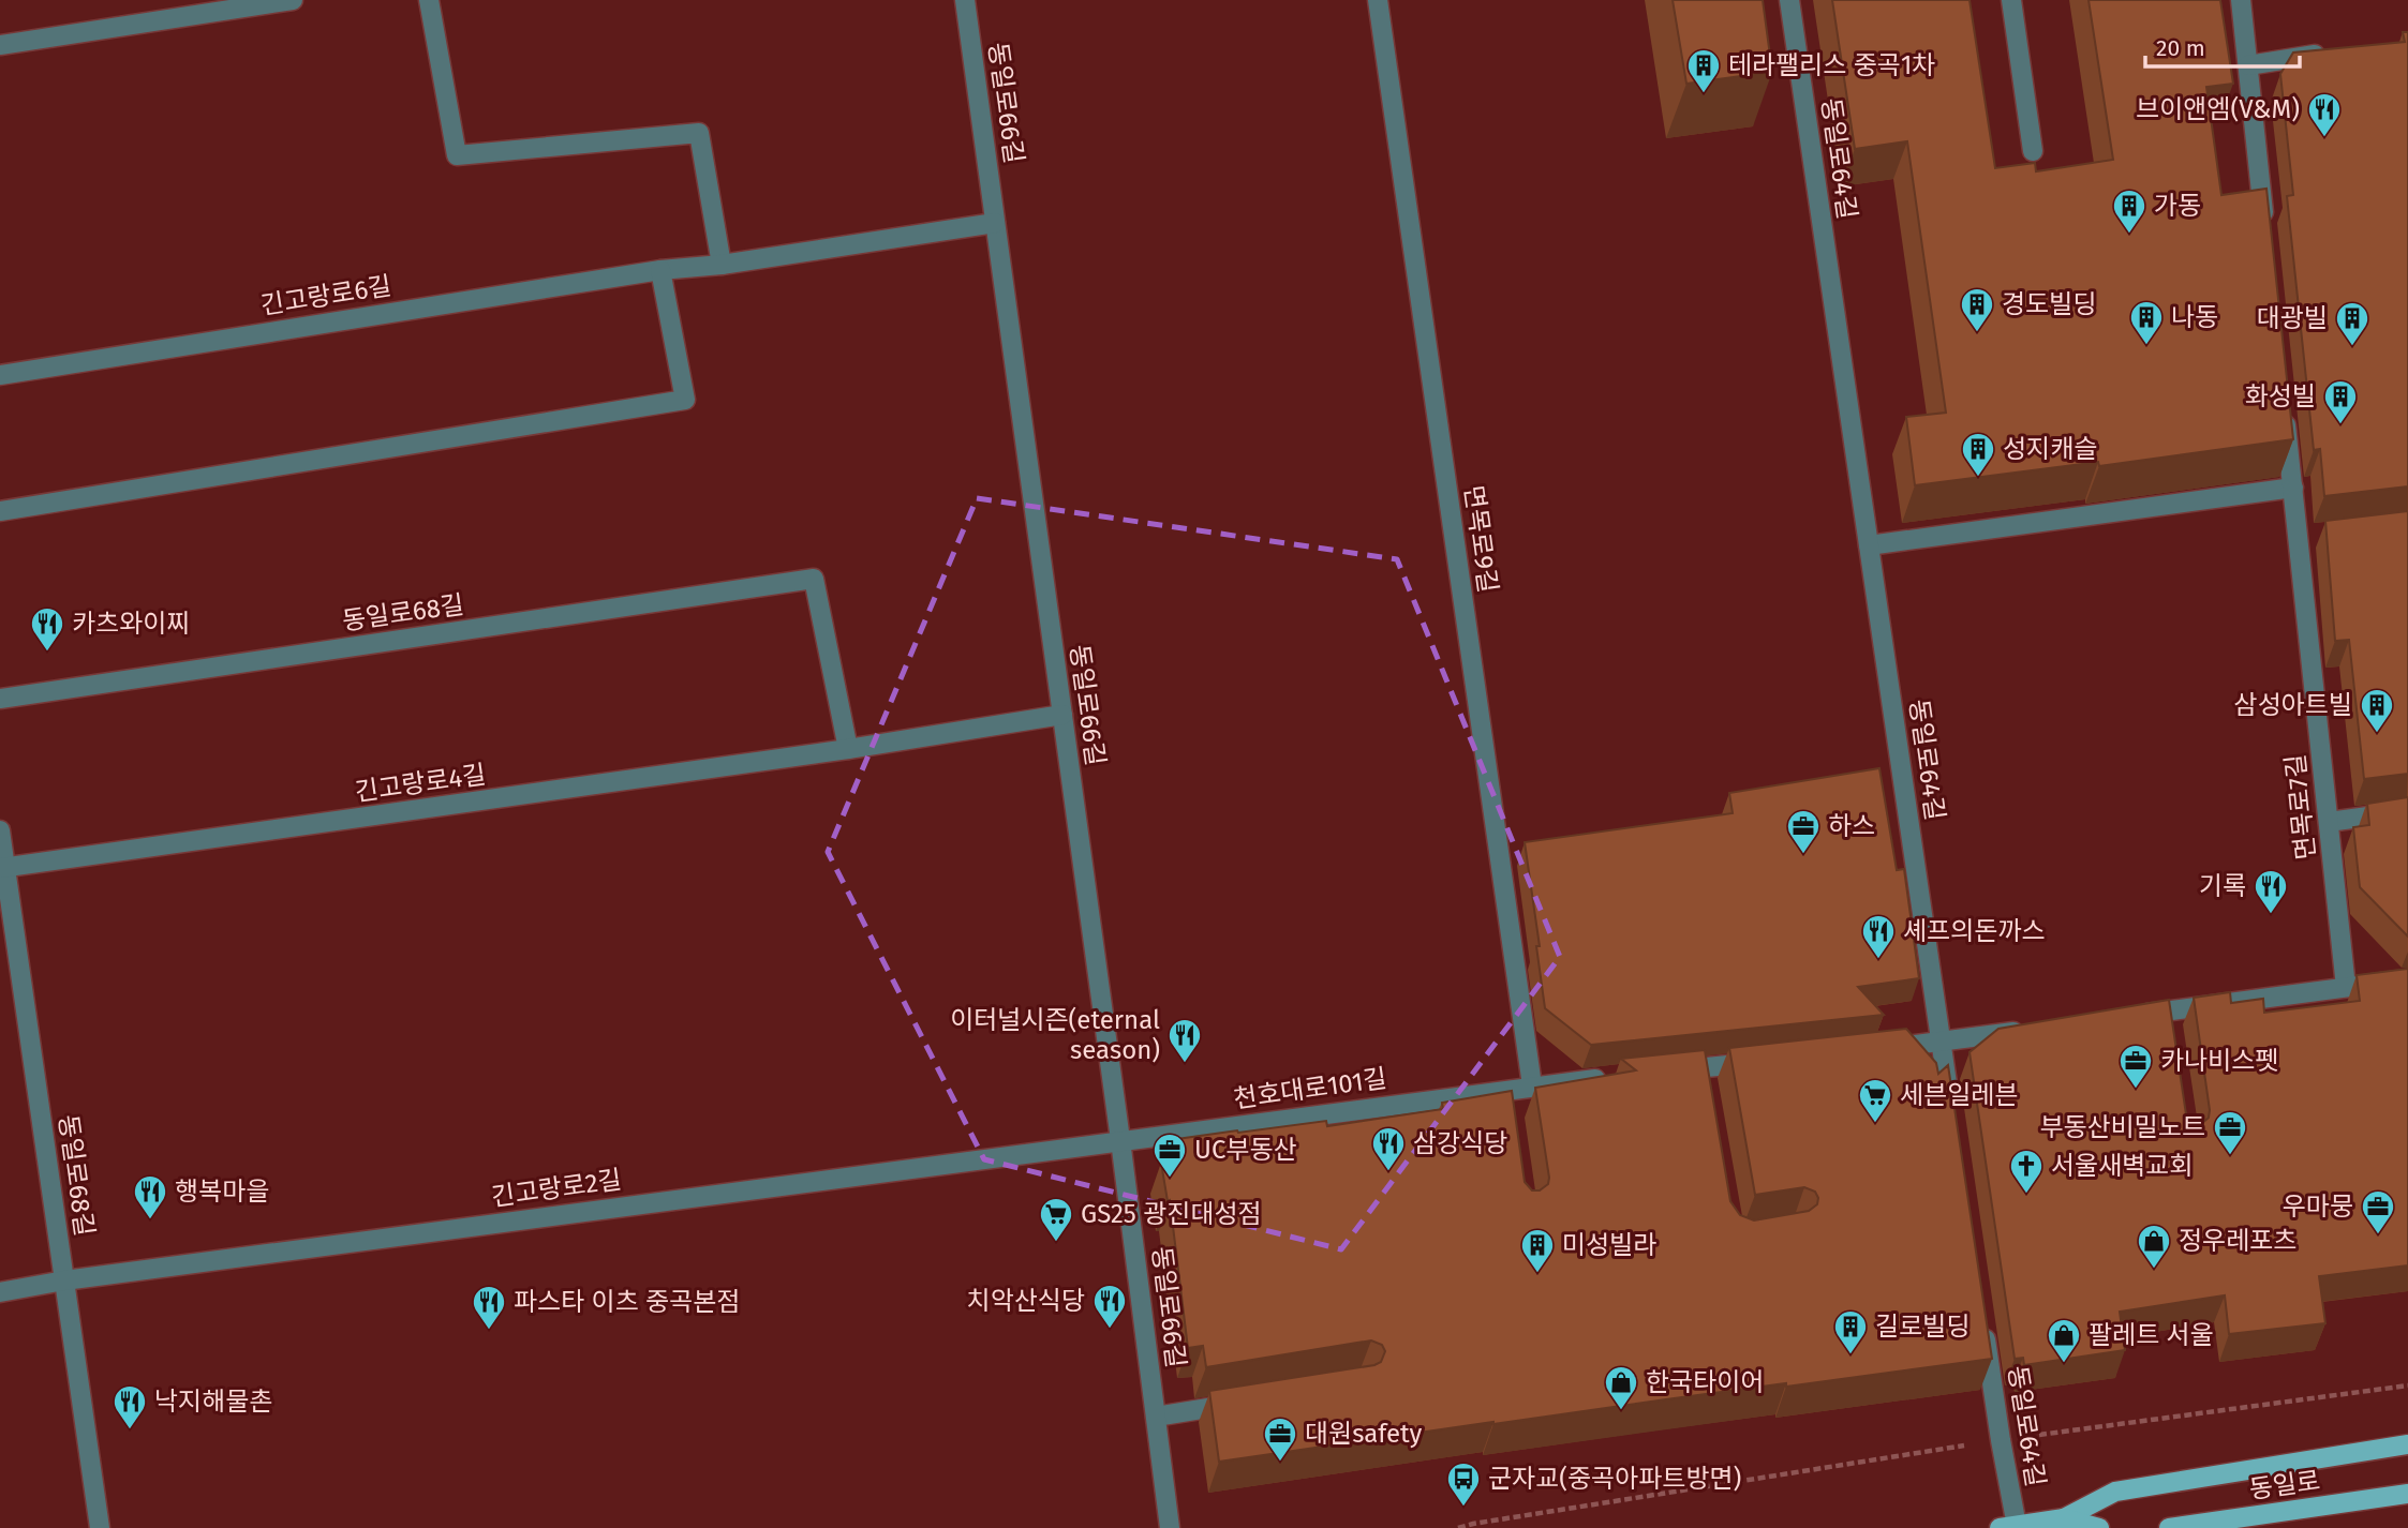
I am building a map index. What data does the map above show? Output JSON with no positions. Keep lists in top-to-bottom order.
{
  "streets": {
    "main road": ["동일로"],
    "street": [
      "동일로66길",
      "동일로64길",
      "긴고랑로6길",
      "면목로9길",
      "동일로68길",
      "긴고랑로4길",
      "면목로7길",
      "천호대로101길",
      "긴고랑로2길"
    ]
  },
  "crossings": [
    ["동일로66길", "긴고랑로6길"],
    ["동일로66길", "긴고랑로4길"],
    ["동일로66길", "천호대로101길"],
    ["동일로66길", "긴고랑로2길"],
    ["면목로9길", "천호대로101길"],
    ["동일로68길", "긴고랑로4길"],
    ["동일로68길", "긴고랑로2길"],
    ["천호대로101길", "긴고랑로2길"]
  ],
  "places": {
    "building": [
      "테라팰리스 중곡1차",
      "가동",
      "경도빌딩",
      "나동",
      "대광빌",
      "화성빌",
      "성지캐슬",
      "삼성아트빌",
      "미성빌라",
      "길로빌딩"
    ],
    "restaurant": [
      "브이앤엠(V&M)",
      "카츠와이찌",
      "기록",
      "셰프의돈까스",
      "이터널시즌(eternal season)",
      "삼강식당",
      "행복마을",
      "치악산식당",
      "파스타 이츠 중곡본점",
      "낙지해물촌"
    ],
    "office": [
      "하스",
      "카나비스펫",
      "부동산비밀노트",
      "UC부동산",
      "우마뭉",
      "대원safety"
    ],
    "supermarket": ["세븐일레븐", "GS25 광진대성점"],
    "church": ["서울새벽교회"],
    "shop": ["정우레포츠", "팔레트 서울", "한국타이어"],
    "bus stop": ["군자교(중곡아파트방면)"]
  },
  "scale_bar": "20 m"
}
